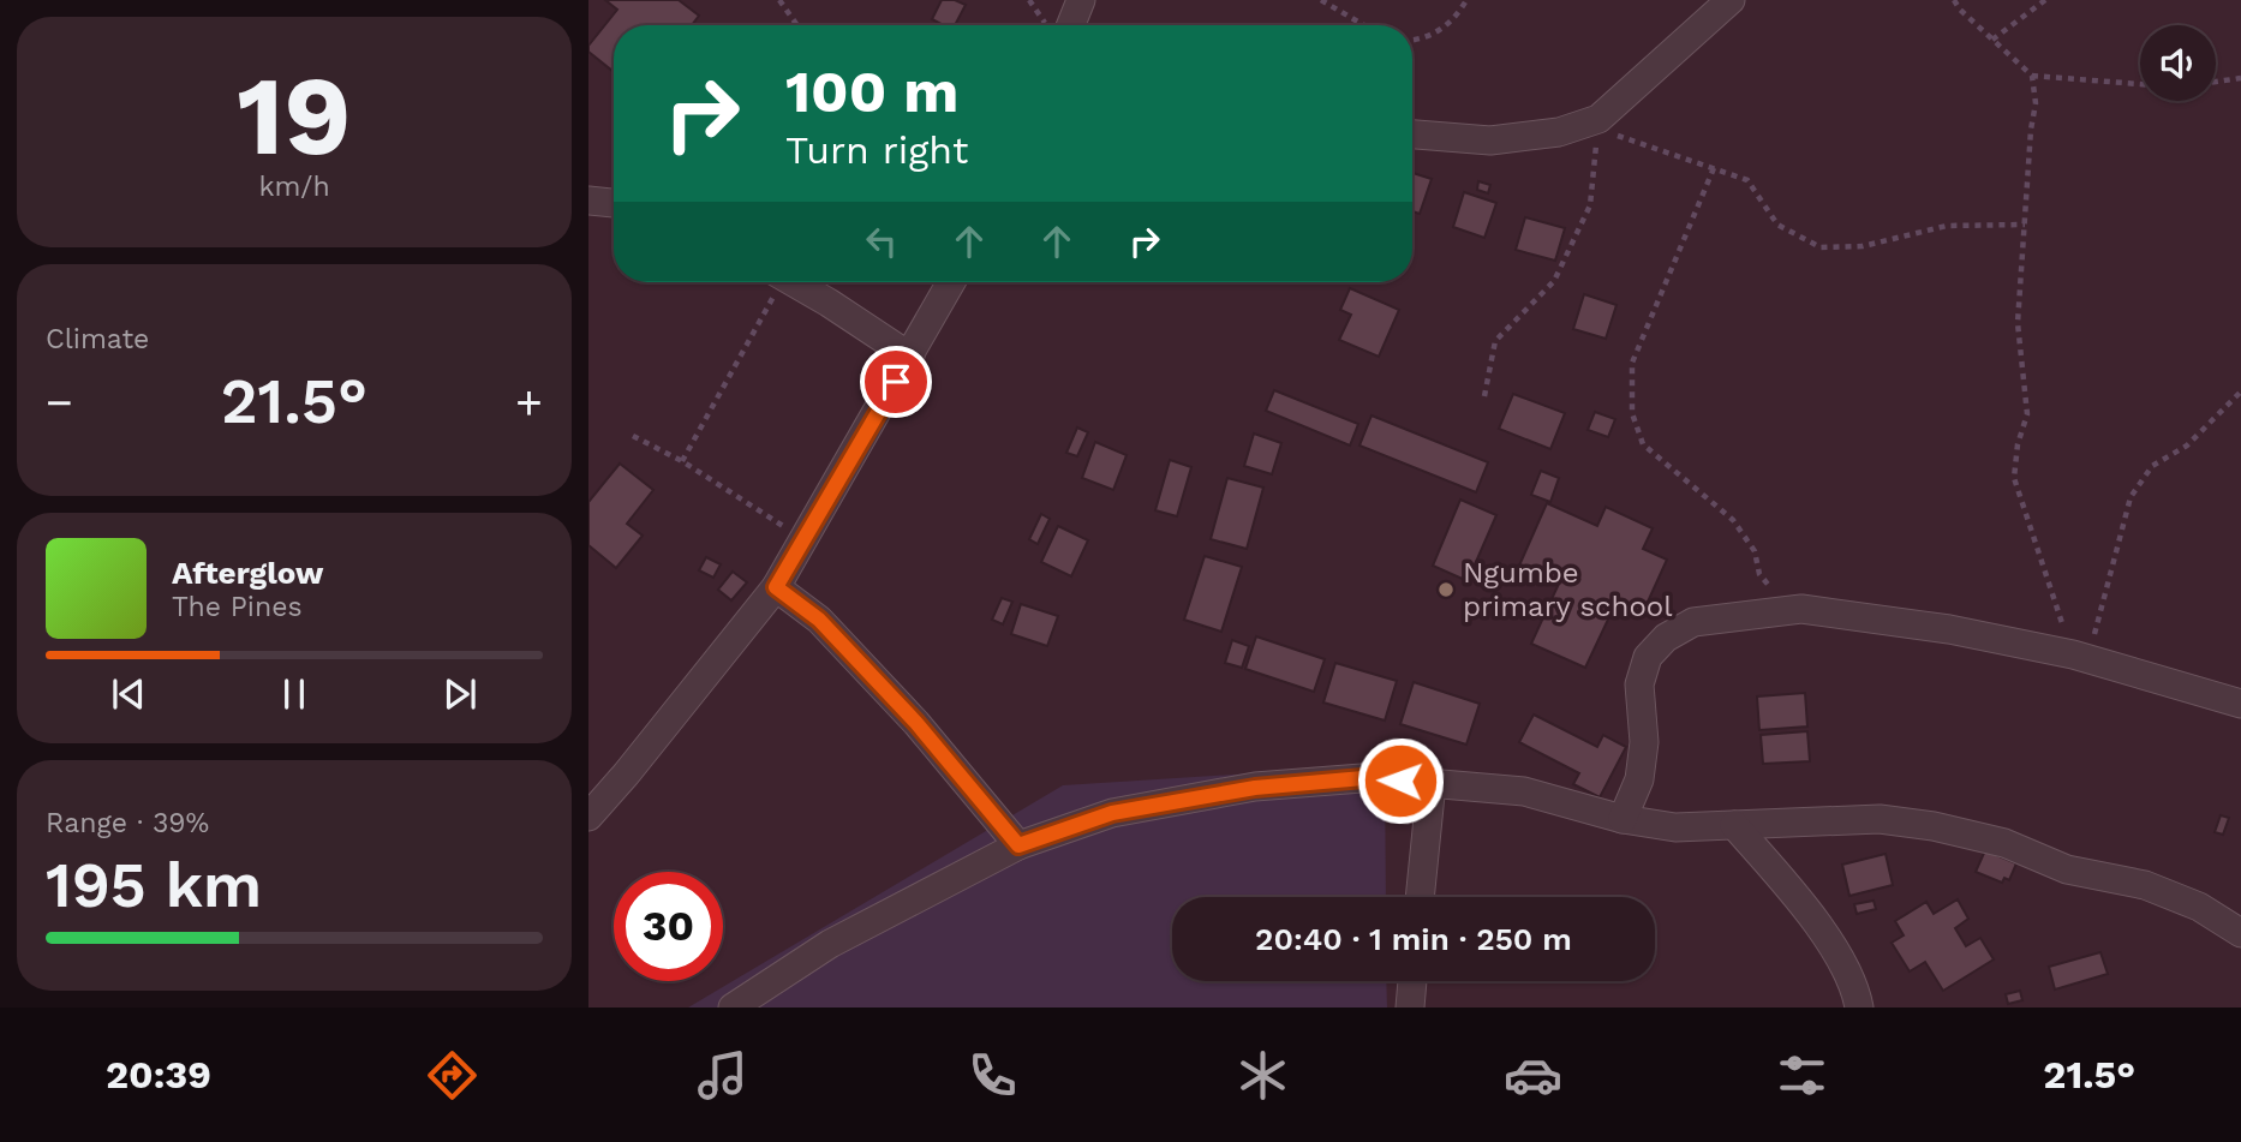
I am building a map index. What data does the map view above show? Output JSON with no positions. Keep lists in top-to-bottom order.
{
  "places": ["Ngumbe primary school"],
  "page": {
    "tile": [
      ["19", "km/h"],
      "Climate",
      ["Range · 39%", "195 km"]
    ],
    "turn": ["100 m", "Turn right"],
    "heat": ["−", "21.5°", "+"],
    "song": ["Afterglow", "The Pines"],
    "limit": "30",
    "trip": "20:40 · 1 min · 250 m",
    "tabs": ["20:39", "21.5°"]
  }
}
